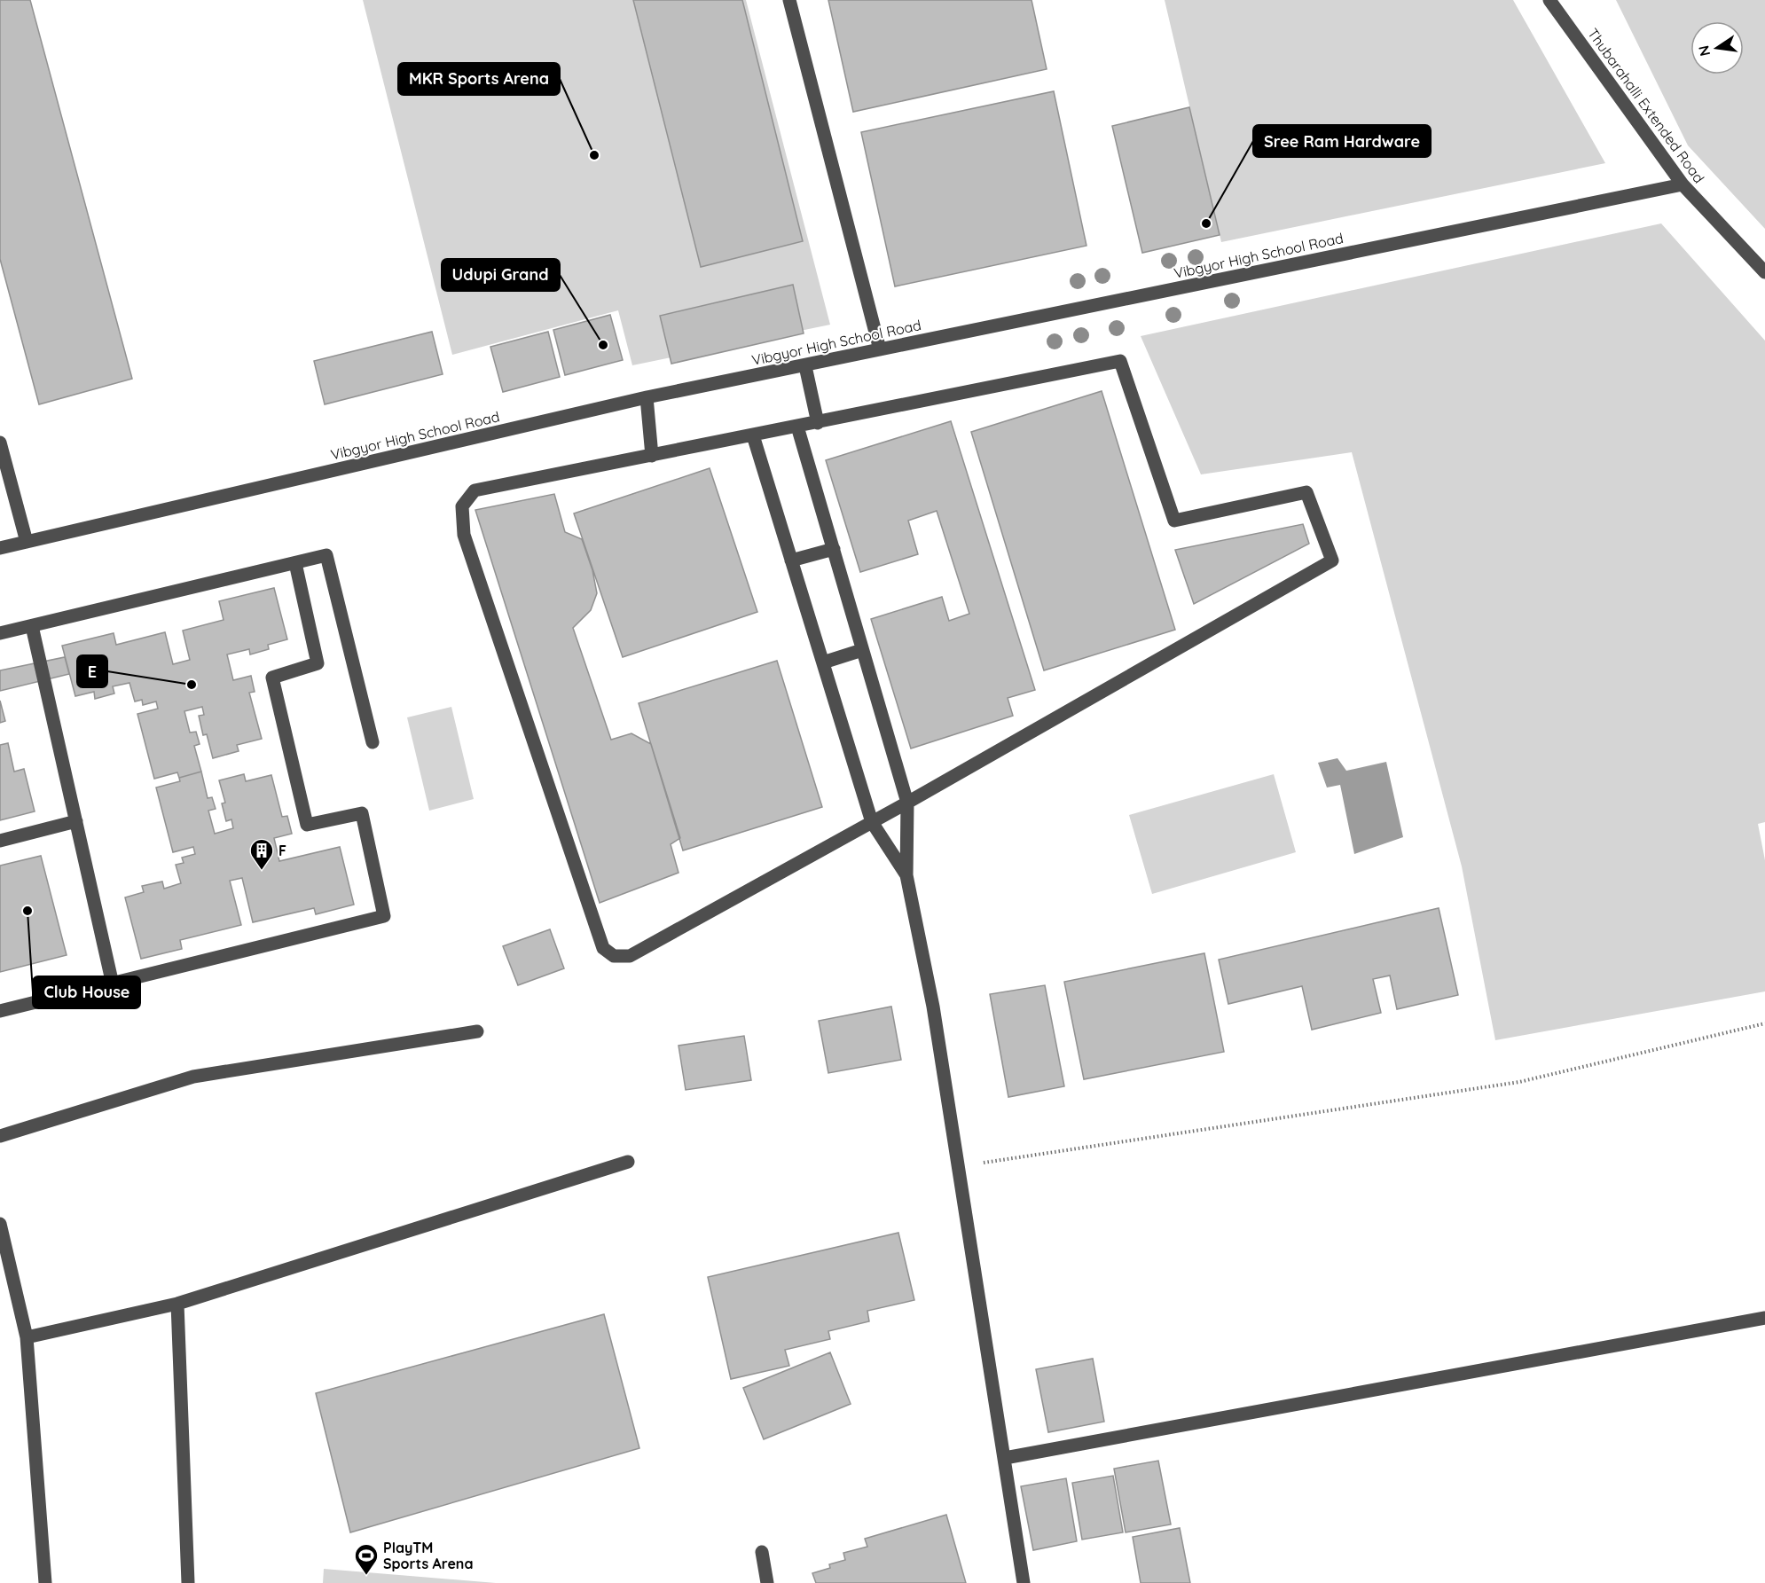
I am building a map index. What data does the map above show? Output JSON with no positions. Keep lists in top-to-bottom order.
{
  "streets": {
    "street": ["Thubarahalli Extended Road", "Vibgyor High School Road"]
  },
  "crossings": [
    ["Thubarahalli Extended Road", "Vibgyor High School Road"]
  ],
  "places": {
    "other": [
      "MKR Sports Arena",
      "Sree Ram Hardware",
      "Udupi Grand",
      "E",
      "Club House"
    ],
    "building": ["F"],
    "sports": ["PlayTM Sports Arena"]
  },
  "north": "left"
}
